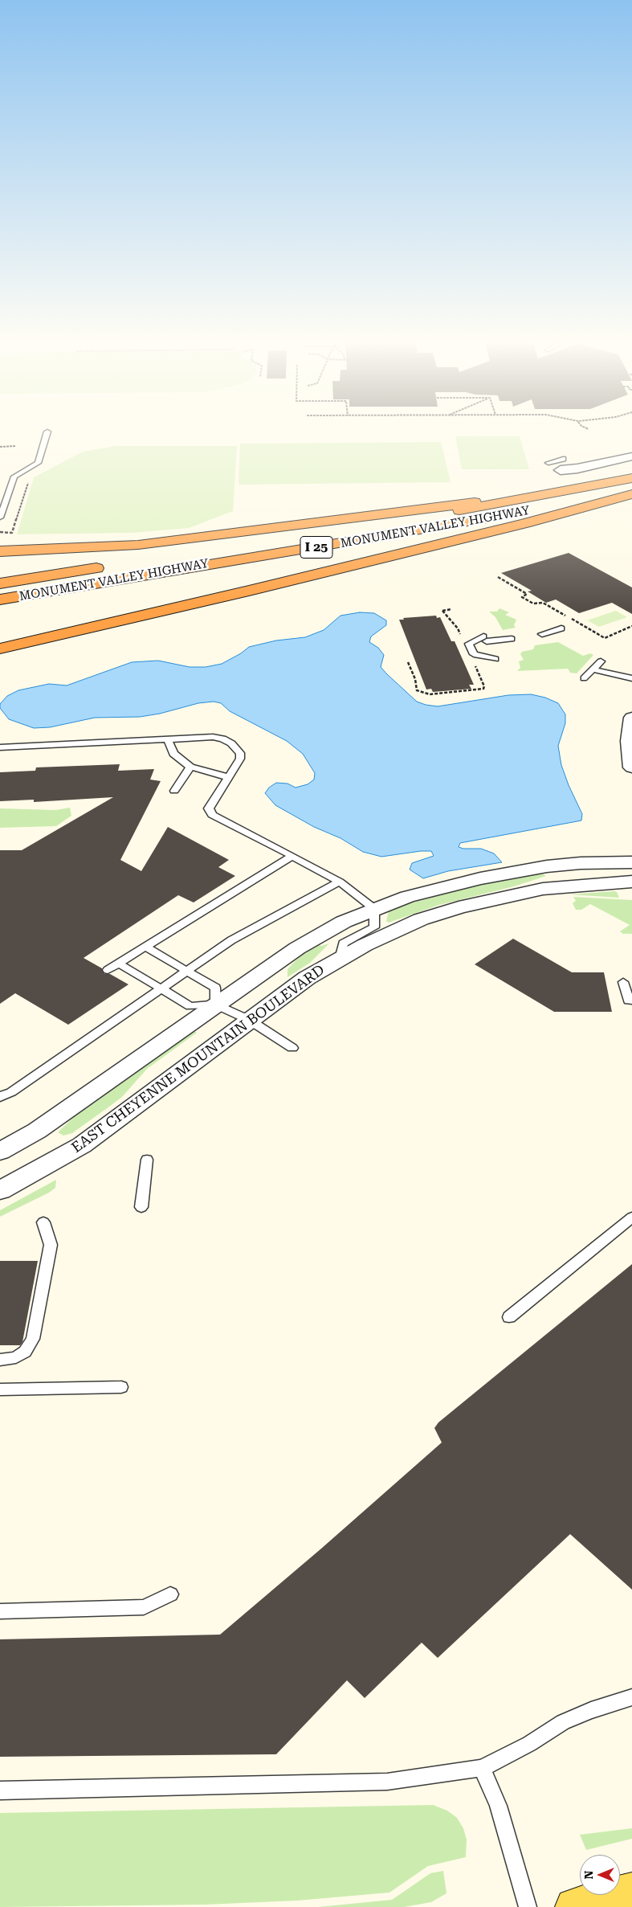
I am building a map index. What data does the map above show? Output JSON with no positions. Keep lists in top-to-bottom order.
{
  "streets": {
    "highway": ["MONUMENT VALLEY HIGHWAY", "I 25"],
    "street": ["EAST CHEYENNE MOUNTAIN BOULEVARD"]
  },
  "north": "left"
}
